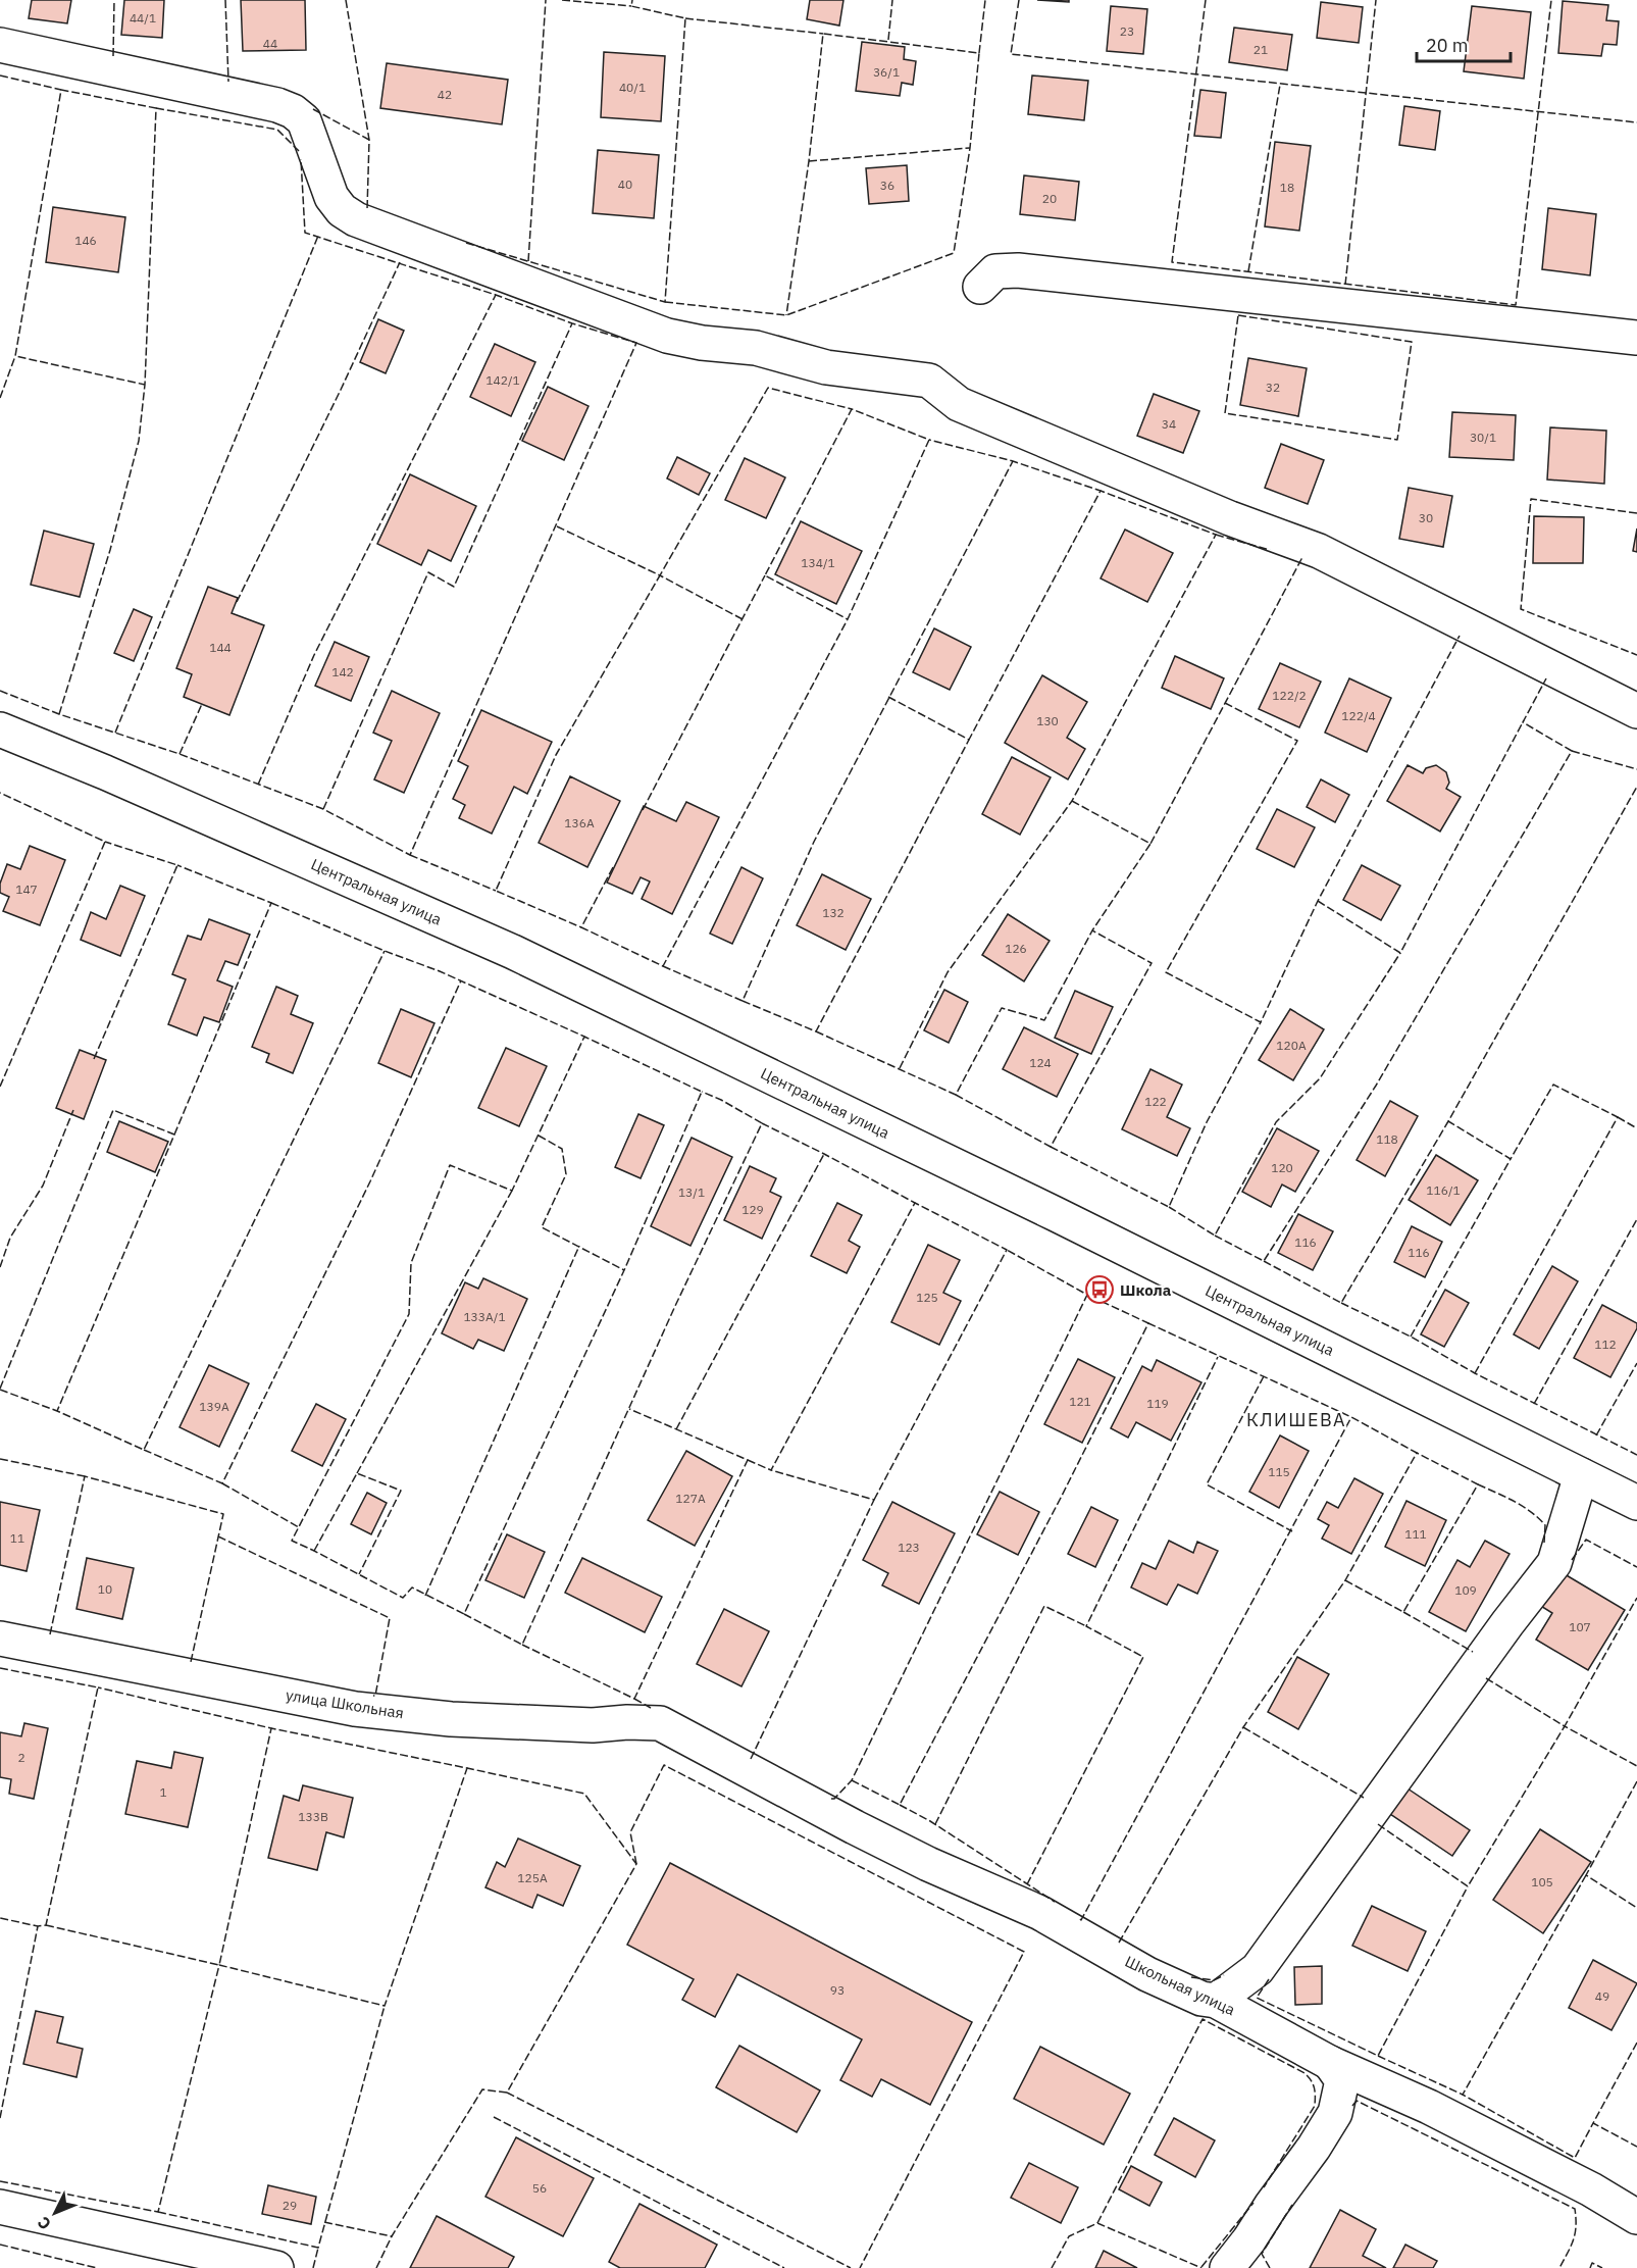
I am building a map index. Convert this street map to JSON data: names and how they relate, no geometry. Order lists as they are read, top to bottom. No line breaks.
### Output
{"streets":{"street":["Центральная улица","улица Школьная","Школьная улица"]},"crossings":[["улица Школьная","Школьная улица"]],"districts":["КЛИШЕВА"],"places":{"bus stop":["Школа"]},"house_numbers":["44/1","23","44","21","36/1","40/1","42","40","36","18","20","146","142/1","32","34","30/1","30","134/1","144","142","122/2","122/4","130","136А","147","132","126","120А","124","122","118","120","116/1","13/1","129","116","116","125","133А/1","112","121","119","139А","115","127А","111","11","123","10","109","107","2","1","133В","125А","105","93","49","56","29"],"scale_bar":"20 m","north":"bottom left"}
